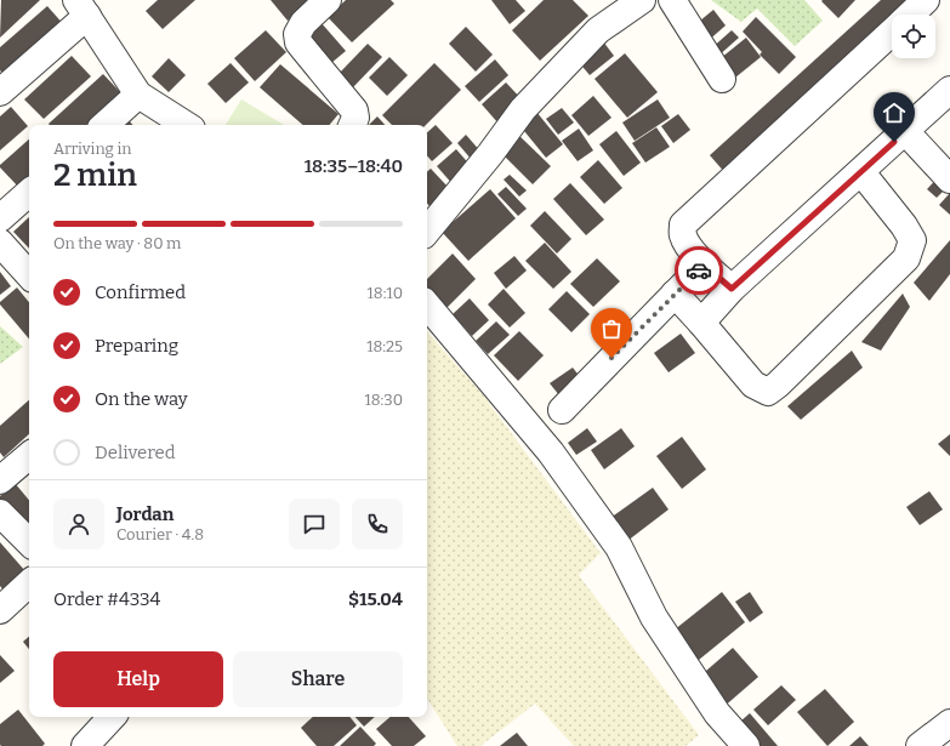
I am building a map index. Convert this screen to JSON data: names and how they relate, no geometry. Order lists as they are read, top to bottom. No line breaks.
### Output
{"page":{"heading":["2 min","Arriving in","18:35–18:40"],"panel":["Jordan","Courier · 4.8","Order #4334","$15.04"],"bar":"On the way · 80 m","list":[["Confirmed","18:10"],["Preparing","18:25"],["On the way","18:30"],"Delivered"],"buttons":["Help","Share"]}}
